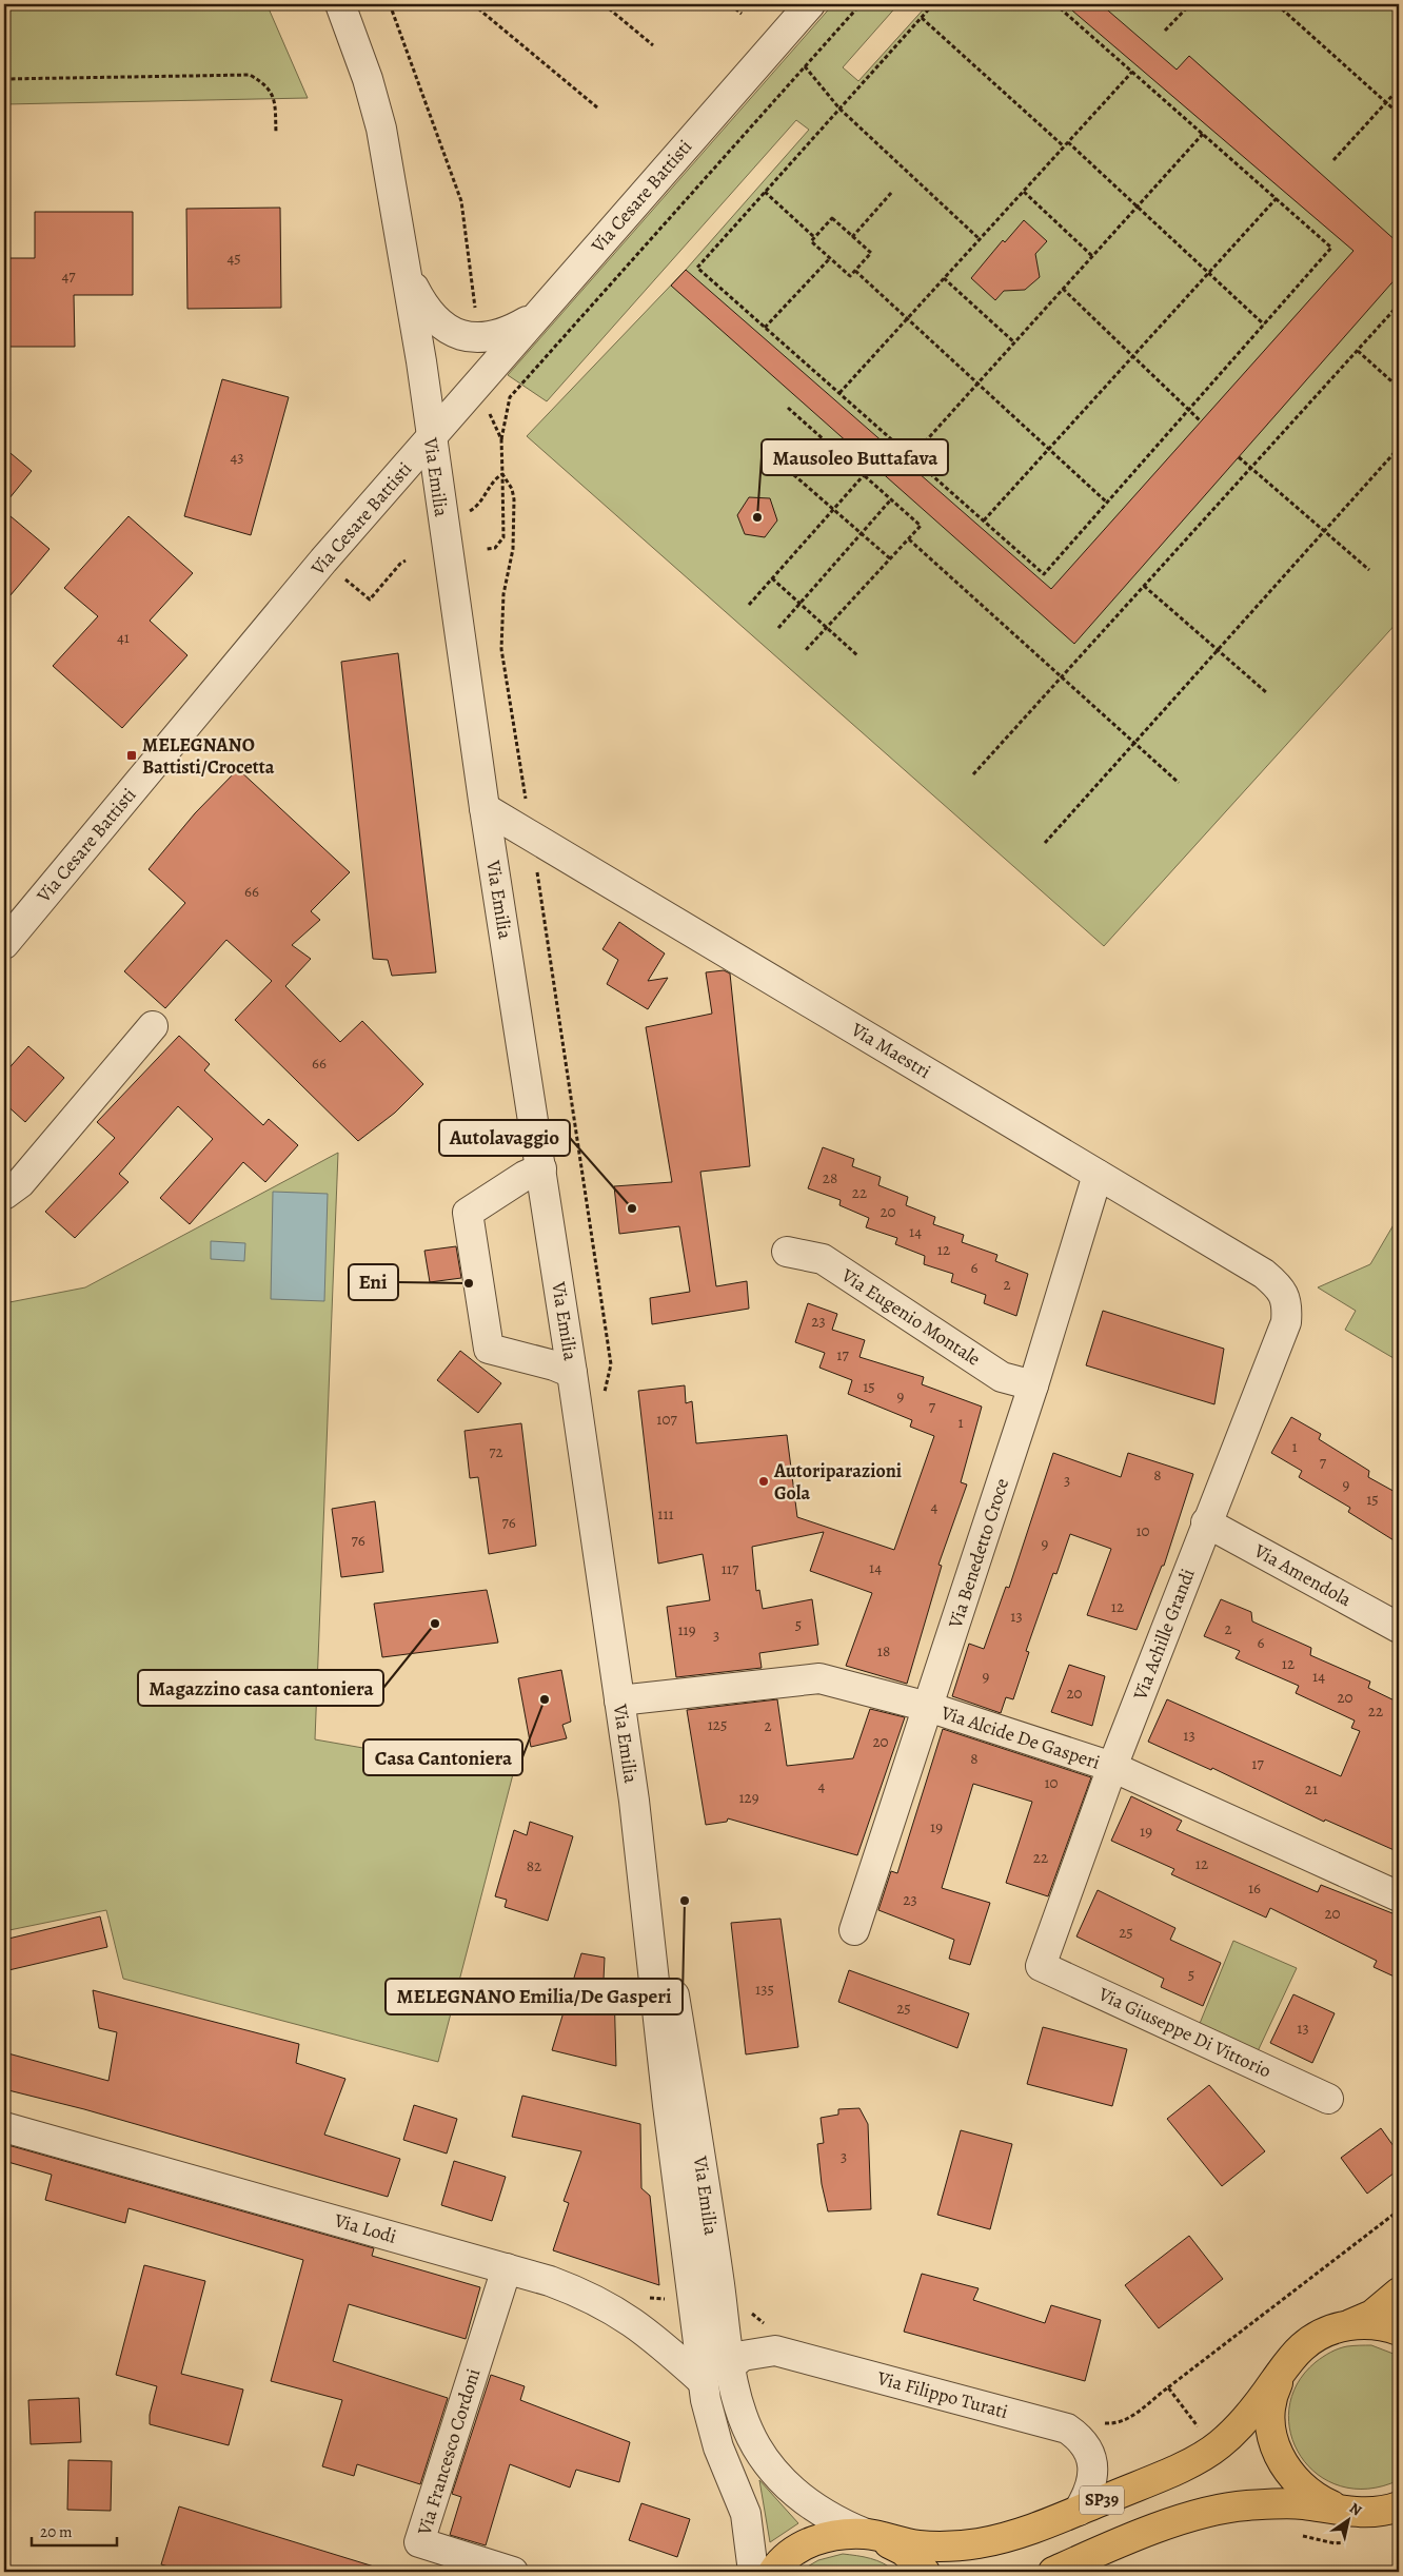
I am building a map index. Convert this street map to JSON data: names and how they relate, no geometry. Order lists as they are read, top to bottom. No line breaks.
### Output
{"streets":{"main road":["SP39"],"street":["Via Cesare Battisti","Via Emilia","Via Maestri","Via Eugenio Montale","Via Benedetto Croce","Via Amendola","Via Achille Grandi","Via Alcide De Gasperi","Via Giuseppe Di Vittorio","Via Lodi","Via Filippo Turati","Via Francesco Cordoni"]},"crossings":[["Via Cesare Battisti","Via Emilia"],["Via Emilia","Via Maestri"],["Via Emilia","Via Alcide De Gasperi"],["Via Emilia","Via Lodi"],["Via Emilia","Via Filippo Turati"],["Via Emilia","SP39"],["Via Maestri","Via Benedetto Croce"],["Via Maestri","Via Achille Grandi"],["Via Eugenio Montale","Via Benedetto Croce"],["Via Benedetto Croce","Via Alcide De Gasperi"],["Via Amendola","Via Achille Grandi"],["Via Achille Grandi","Via Alcide De Gasperi"],["Via Achille Grandi","Via Giuseppe Di Vittorio"],["Via Lodi","Via Francesco Cordoni"],["Via Filippo Turati","SP39"]],"places":{"other":["Mausoleo Buttafava","Autolavaggio","Eni","Autoriparazioni Gola","Magazzino casa cantoniera","Casa Cantoniera","MELEGNANO Emilia/De Gasperi"],"transit":["MELEGNANO Battisti/Crocetta"]},"house_numbers":["45","47","43","41","66","66","28","22","20","14","12","6","2","23","17","15","9","7","107","1","1","72","7","8","3","9","15","4","111","76","10","76","9","14","117","12","13","5","2","119","3","6","18","12","9","14","20","20","22","125","2","13","20","8","17","10","4","21","129","19","19","22","12","82","16","23","20","25","5","135","25","13","3"],"scale_bar":"20 m","north":"top right"}
